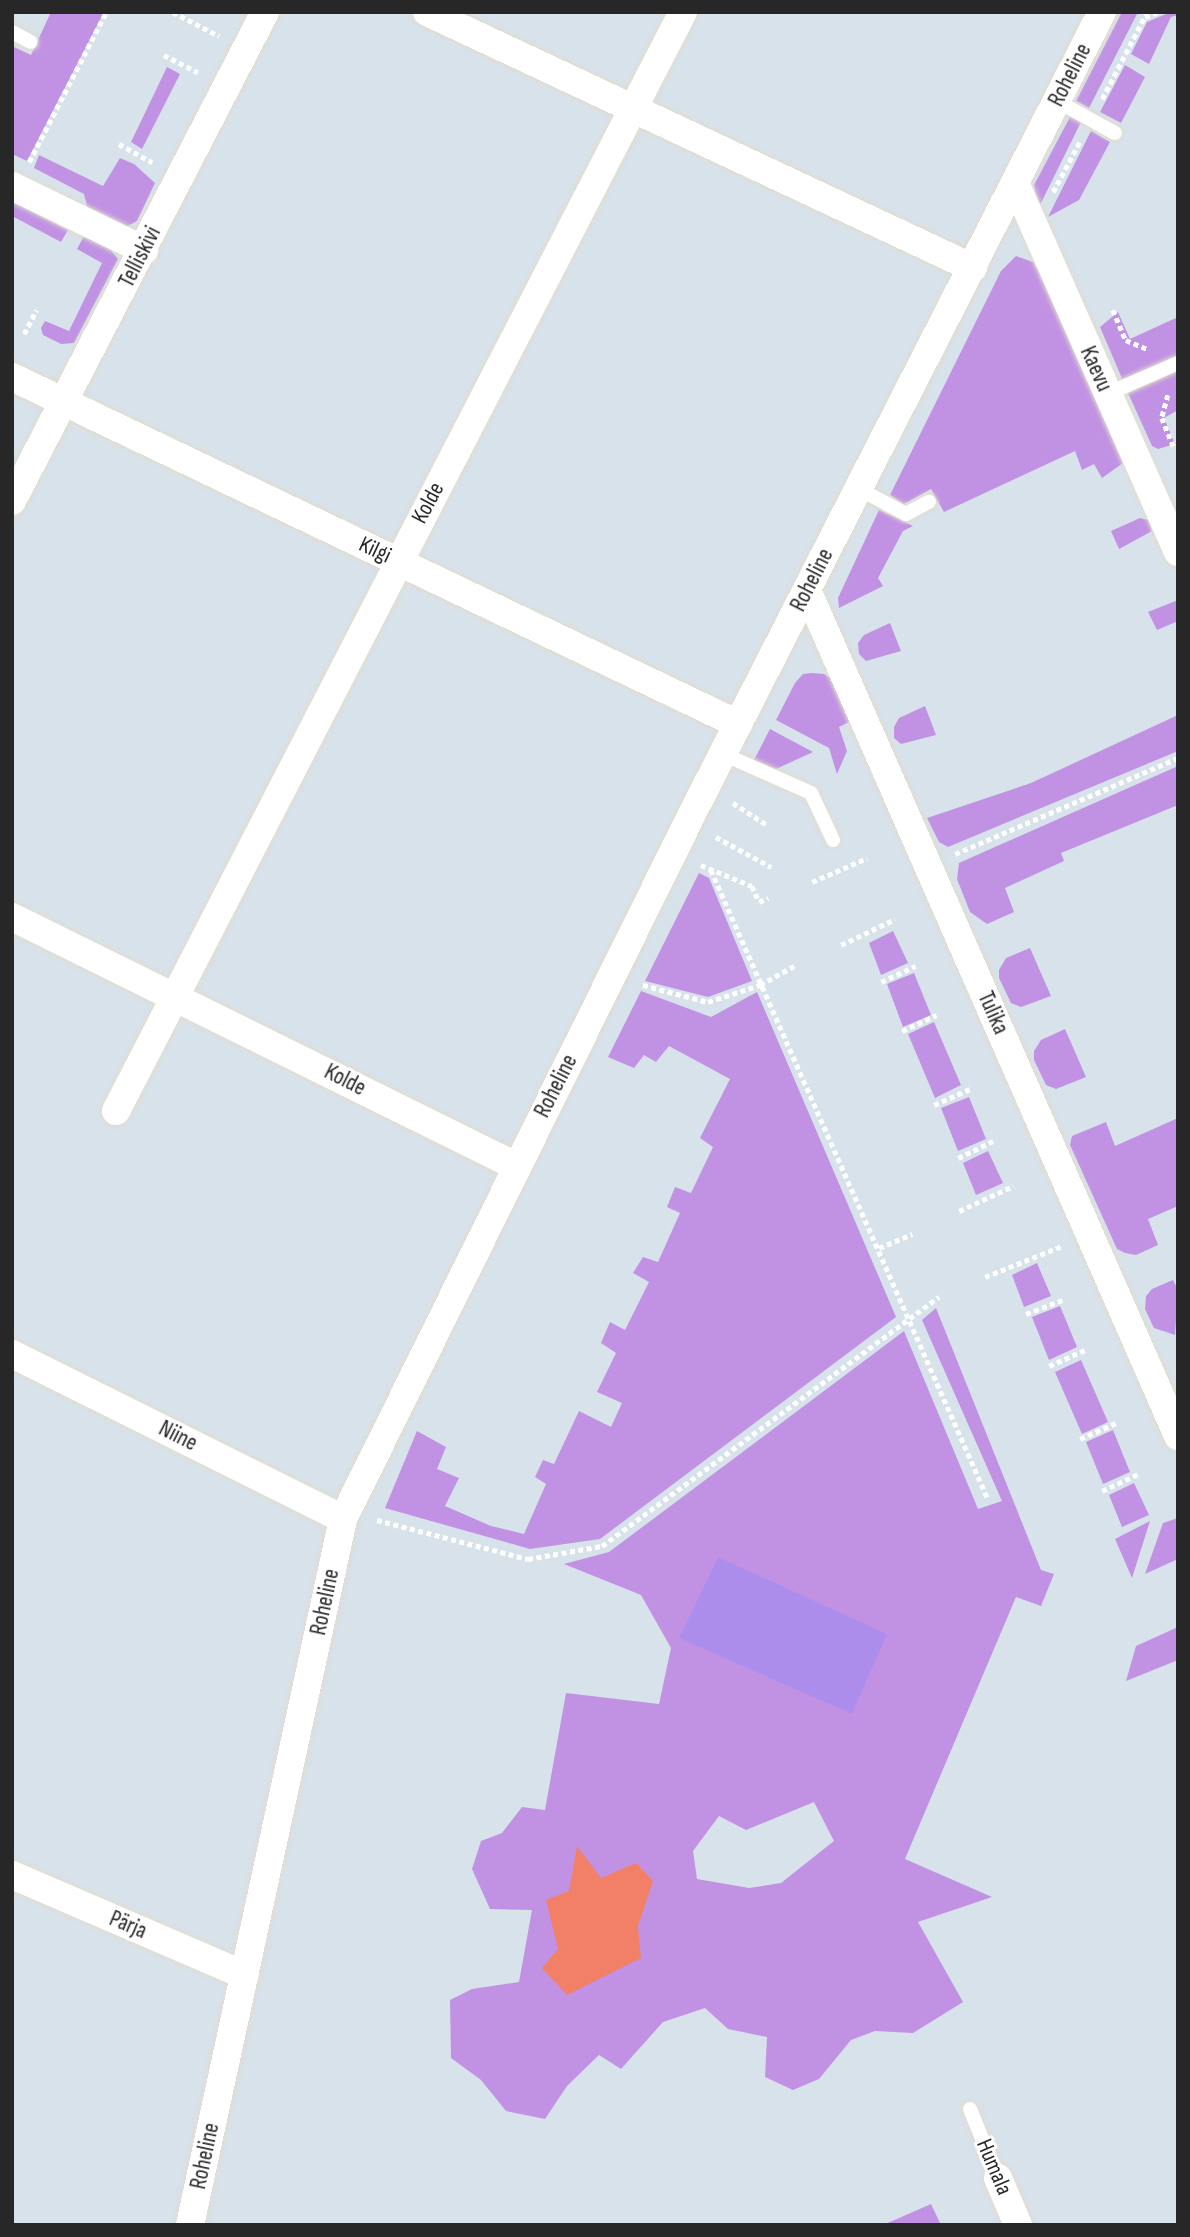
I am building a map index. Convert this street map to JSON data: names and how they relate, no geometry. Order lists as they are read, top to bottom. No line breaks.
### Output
{"streets":{"street":["Roheline","Telliskivi","Kaevu","Kolde","Kilgi","Tulika","Niine","Pärja","Humala"]},"crossings":[["Roheline","Kaevu"],["Roheline","Kolde"],["Roheline","Kilgi"],["Roheline","Tulika"],["Roheline","Niine"],["Roheline","Pärja"],["Telliskivi","Kilgi"],["Kolde","Kilgi"]]}
